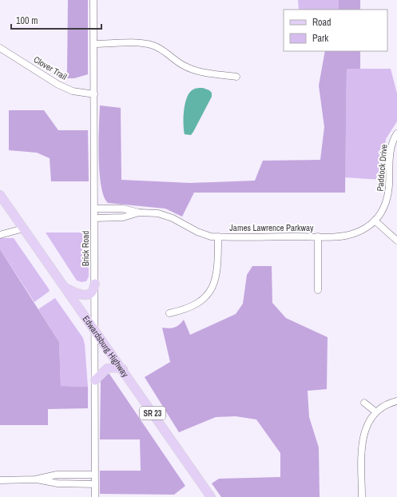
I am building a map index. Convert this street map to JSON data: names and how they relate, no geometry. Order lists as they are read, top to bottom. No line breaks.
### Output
{"streets":{"main road":["Edwardsburg Highway","SR 23"],"street":["Clover Trail","Paddock Drive","James Lawrence Parkway","Brick Road"]},"crossings":[["Clover Trail","Brick Road"],["Paddock Drive","James Lawrence Parkway"],["James Lawrence Parkway","Brick Road"],["Brick Road","Edwardsburg Highway"]],"legend":["Road","Park"],"scale_bar":"100 m"}
